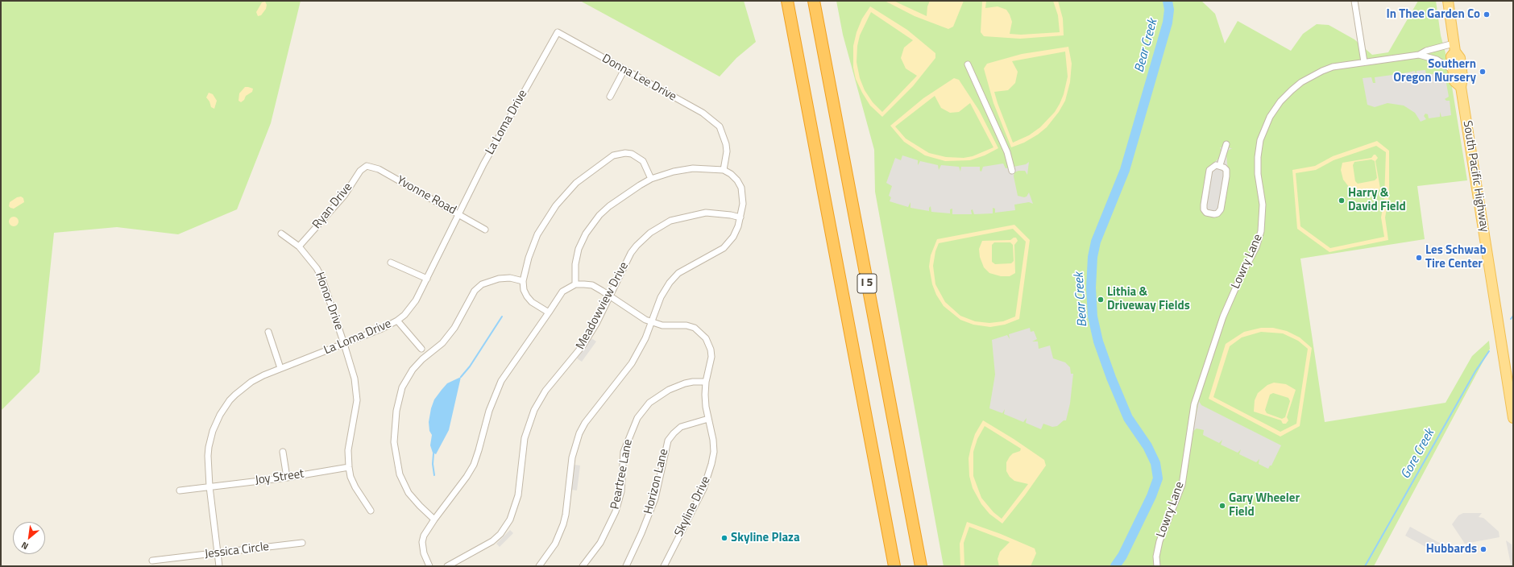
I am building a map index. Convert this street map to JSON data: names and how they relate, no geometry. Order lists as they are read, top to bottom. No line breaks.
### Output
{"streets":{"highway":["I 5"],"main road":["South Pacific Highway"],"street":["Donna Lee Drive","La Loma Drive","Yvonne Road","Ryan Drive","Lowry Lane","Honor Drive","Meadowview Drive","Peartree Lane","Joy Street","Horizon Lane","Skyline Drive","Jessica Circle"]},"crossings":[["Donna Lee Drive","La Loma Drive"],["La Loma Drive","Yvonne Road"],["La Loma Drive","Honor Drive"],["La Loma Drive","Joy Street"],["La Loma Drive","Jessica Circle"],["South Pacific Highway","Lowry Lane"],["Yvonne Road","Ryan Drive"],["Ryan Drive","Honor Drive"],["Honor Drive","Joy Street"],["Meadowview Drive","Skyline Drive"],["Peartree Lane","Skyline Drive"],["Horizon Lane","Skyline Drive"]],"water":["Bear Creek","Gore Creek"],"places":["In Thee Garden Co","Southern Oregon Nursery","Harry & David Field","Les Schwab Tire Center","Lithia & Driveway Fields","Gary Wheeler Field","Skyline Plaza","Hubbards"],"north":"bottom left"}
